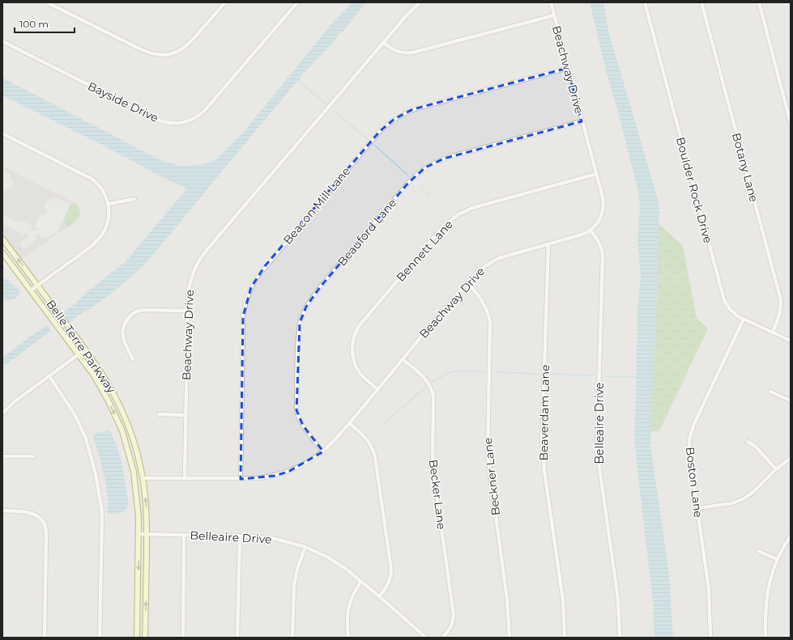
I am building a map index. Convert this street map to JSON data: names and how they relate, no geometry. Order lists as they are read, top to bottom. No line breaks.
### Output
{"streets":{"main road":["Belle Terre Parkway"],"street":["Beachway Drive","Bayside Drive","Botany Lane","Boulder Rock Drive","Beacon Mill Lane","Beauford Lane","Bennett Lane","Beaverdam Lane","Belleaire Drive","Beckner Lane","Boston Lane","Becker Lane"]},"crossings":[["Beachway Drive","Beacon Mill Lane"],["Beachway Drive","Beauford Lane"],["Beachway Drive","Bennett Lane"],["Beachway Drive","Belle Terre Parkway"],["Beachway Drive","Beaverdam Lane"],["Beachway Drive","Belleaire Drive"],["Beachway Drive","Beckner Lane"],["Beachway Drive","Becker Lane"],["Botany Lane","Boulder Rock Drive"],["Boulder Rock Drive","Boston Lane"],["Belle Terre Parkway","Belleaire Drive"]],"scale_bar":"100 m"}
